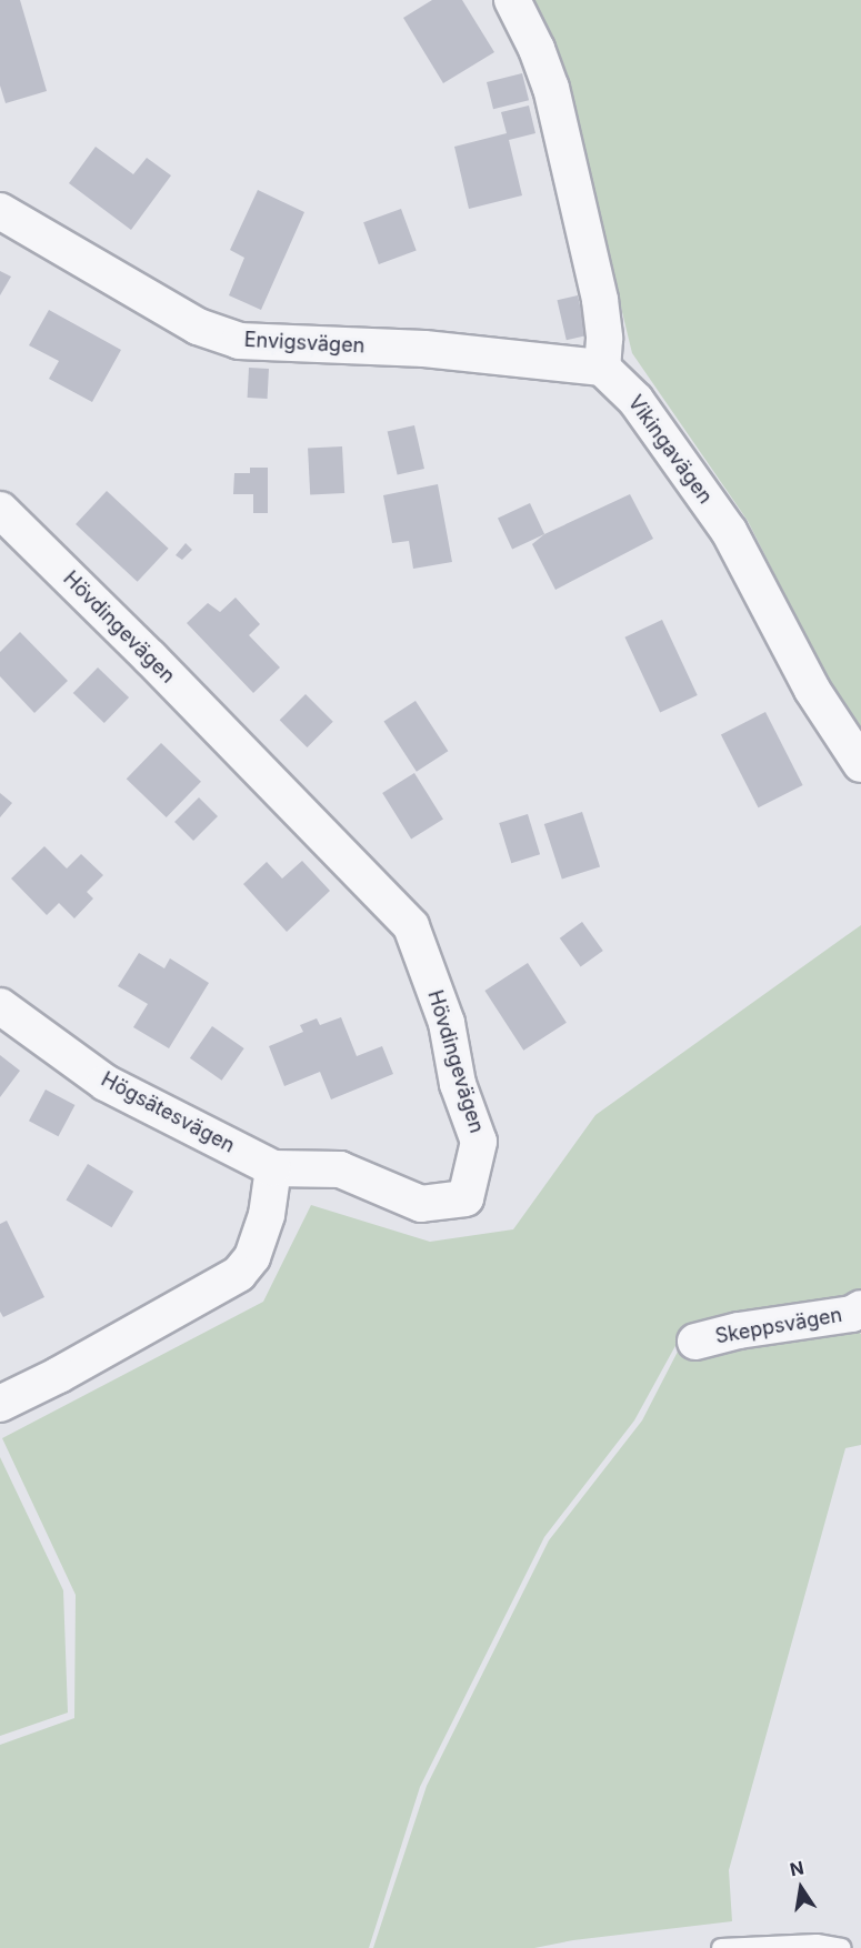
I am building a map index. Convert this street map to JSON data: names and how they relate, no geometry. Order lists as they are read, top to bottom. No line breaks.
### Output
{"streets":{"street":["Envigsvägen","Vikingavägen","Hövdingevägen","Högsätesvägen","Skeppsvägen"]},"crossings":[["Envigsvägen","Vikingavägen"],["Hövdingevägen","Högsätesvägen"]],"north":"top"}
